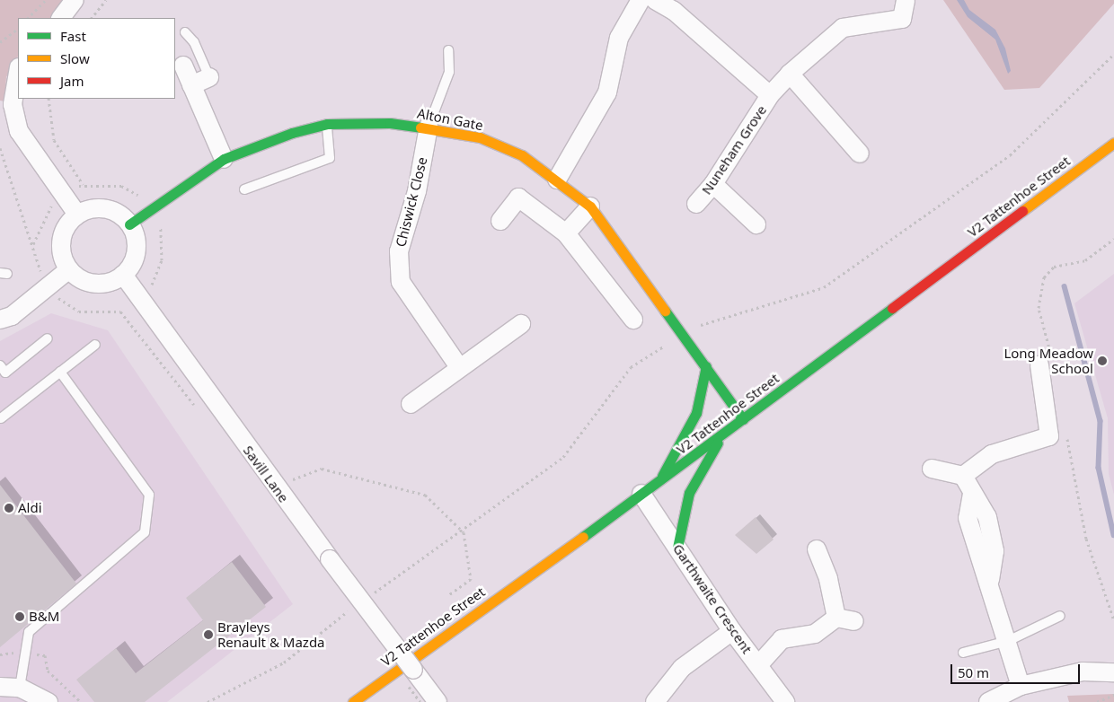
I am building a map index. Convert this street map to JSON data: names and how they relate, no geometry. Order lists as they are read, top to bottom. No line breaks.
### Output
{"streets":{"street":["Alton Gate","Nuneham Grove","V2 Tattenhoe Street","Chiswick Close","Savill Lane","Garthwaite Crescent"]},"crossings":[["Alton Gate","V2 Tattenhoe Street"],["Alton Gate","Chiswick Close"],["Alton Gate","Savill Lane"],["V2 Tattenhoe Street","Garthwaite Crescent"]],"places":["Long Meadow School","Aldi","B&M","Brayleys Renault & Mazda"],"legend":["Fast","Slow","Jam"],"scale_bar":"50 m"}
